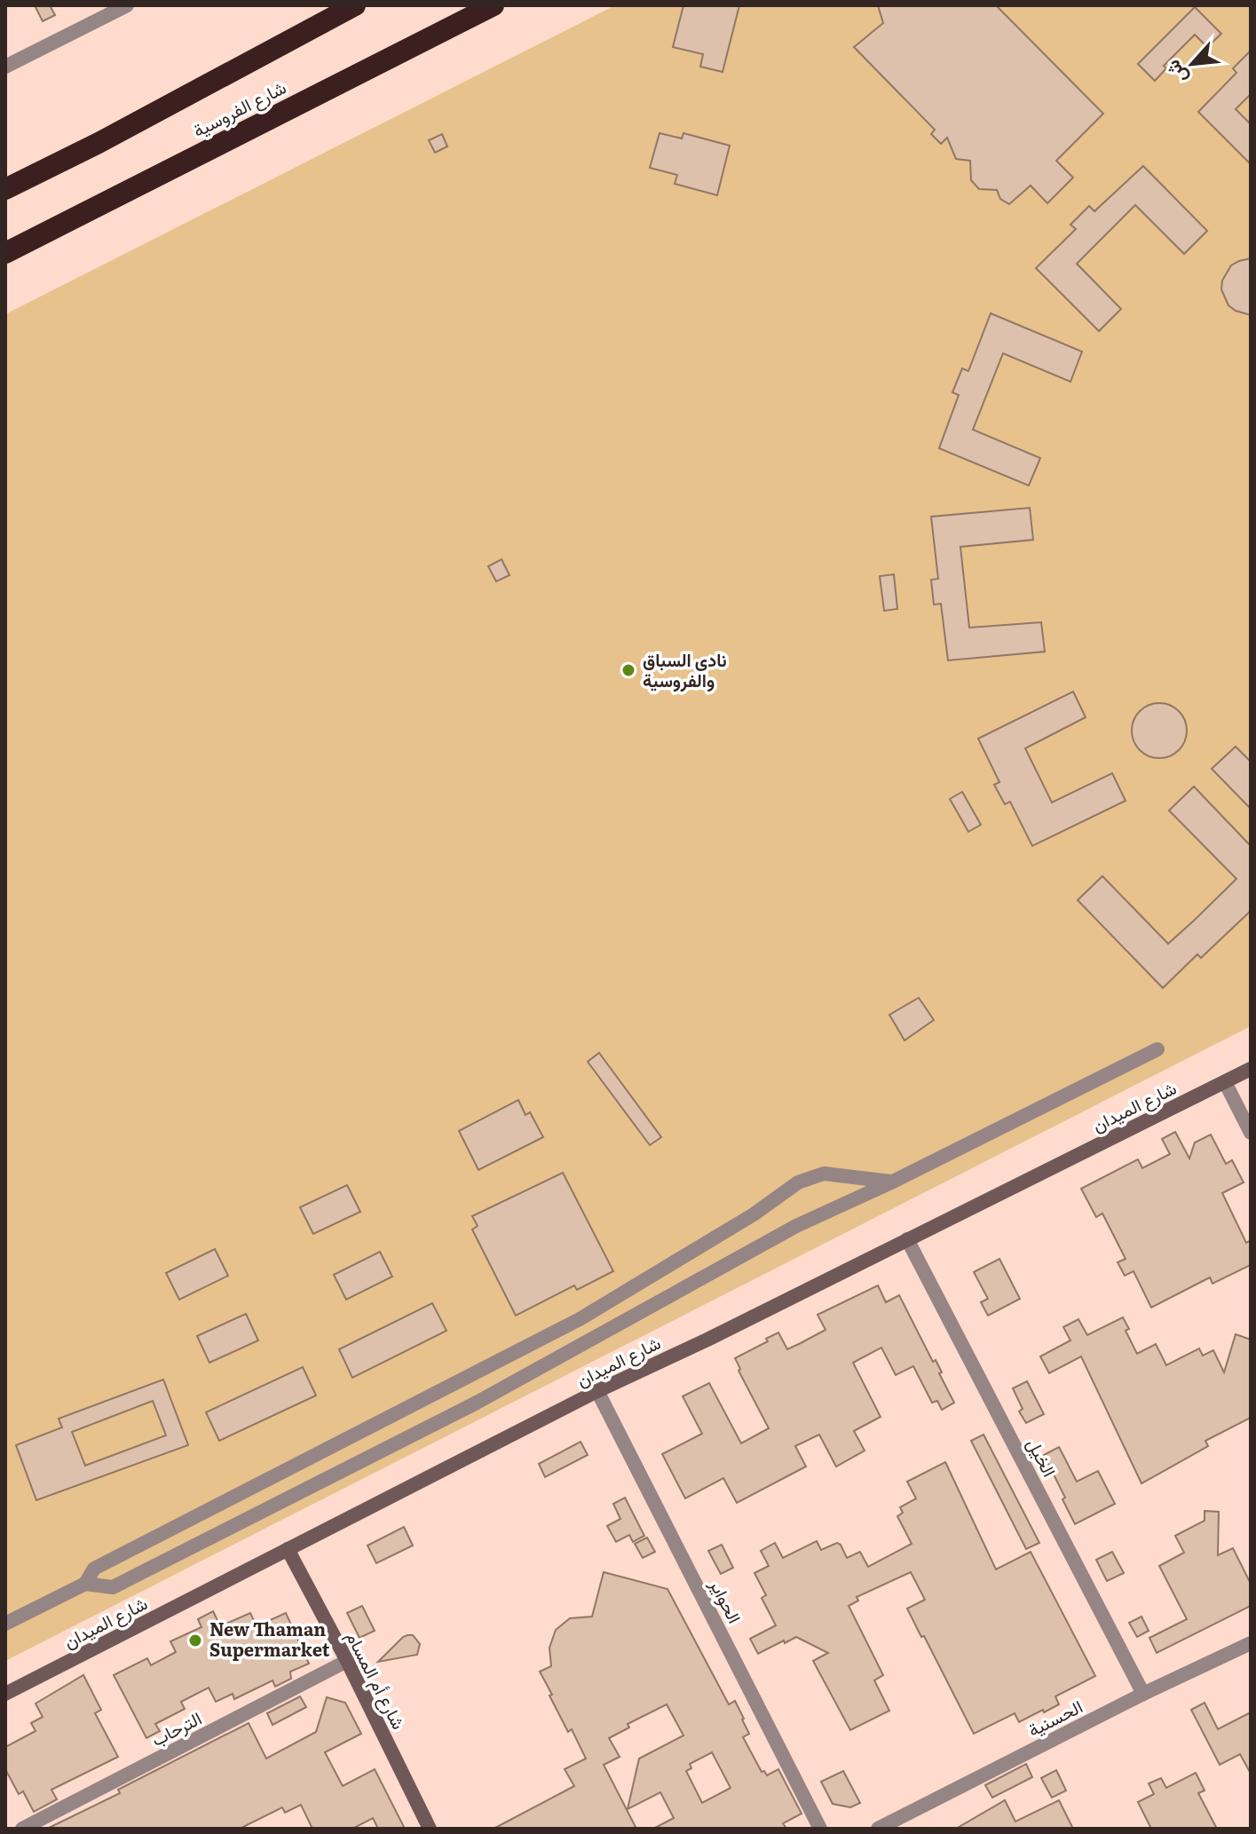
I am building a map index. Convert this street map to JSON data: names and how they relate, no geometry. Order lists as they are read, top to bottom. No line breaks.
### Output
{"streets":{"highway":["شارع الفروسية"],"street":["شارع الميدان","الخيل","الحواير","شارع أم المسام","الحسنية","الترحاب"]},"crossings":[["شارع الميدان","الخيل"],["شارع الميدان","الحواير"],["شارع الميدان","شارع أم المسام"],["الخيل","الحسنية"],["شارع أم المسام","الترحاب"]],"places":["نادي السباق والفروسية","New Thaman Supermarket"],"north":"bottom left"}
